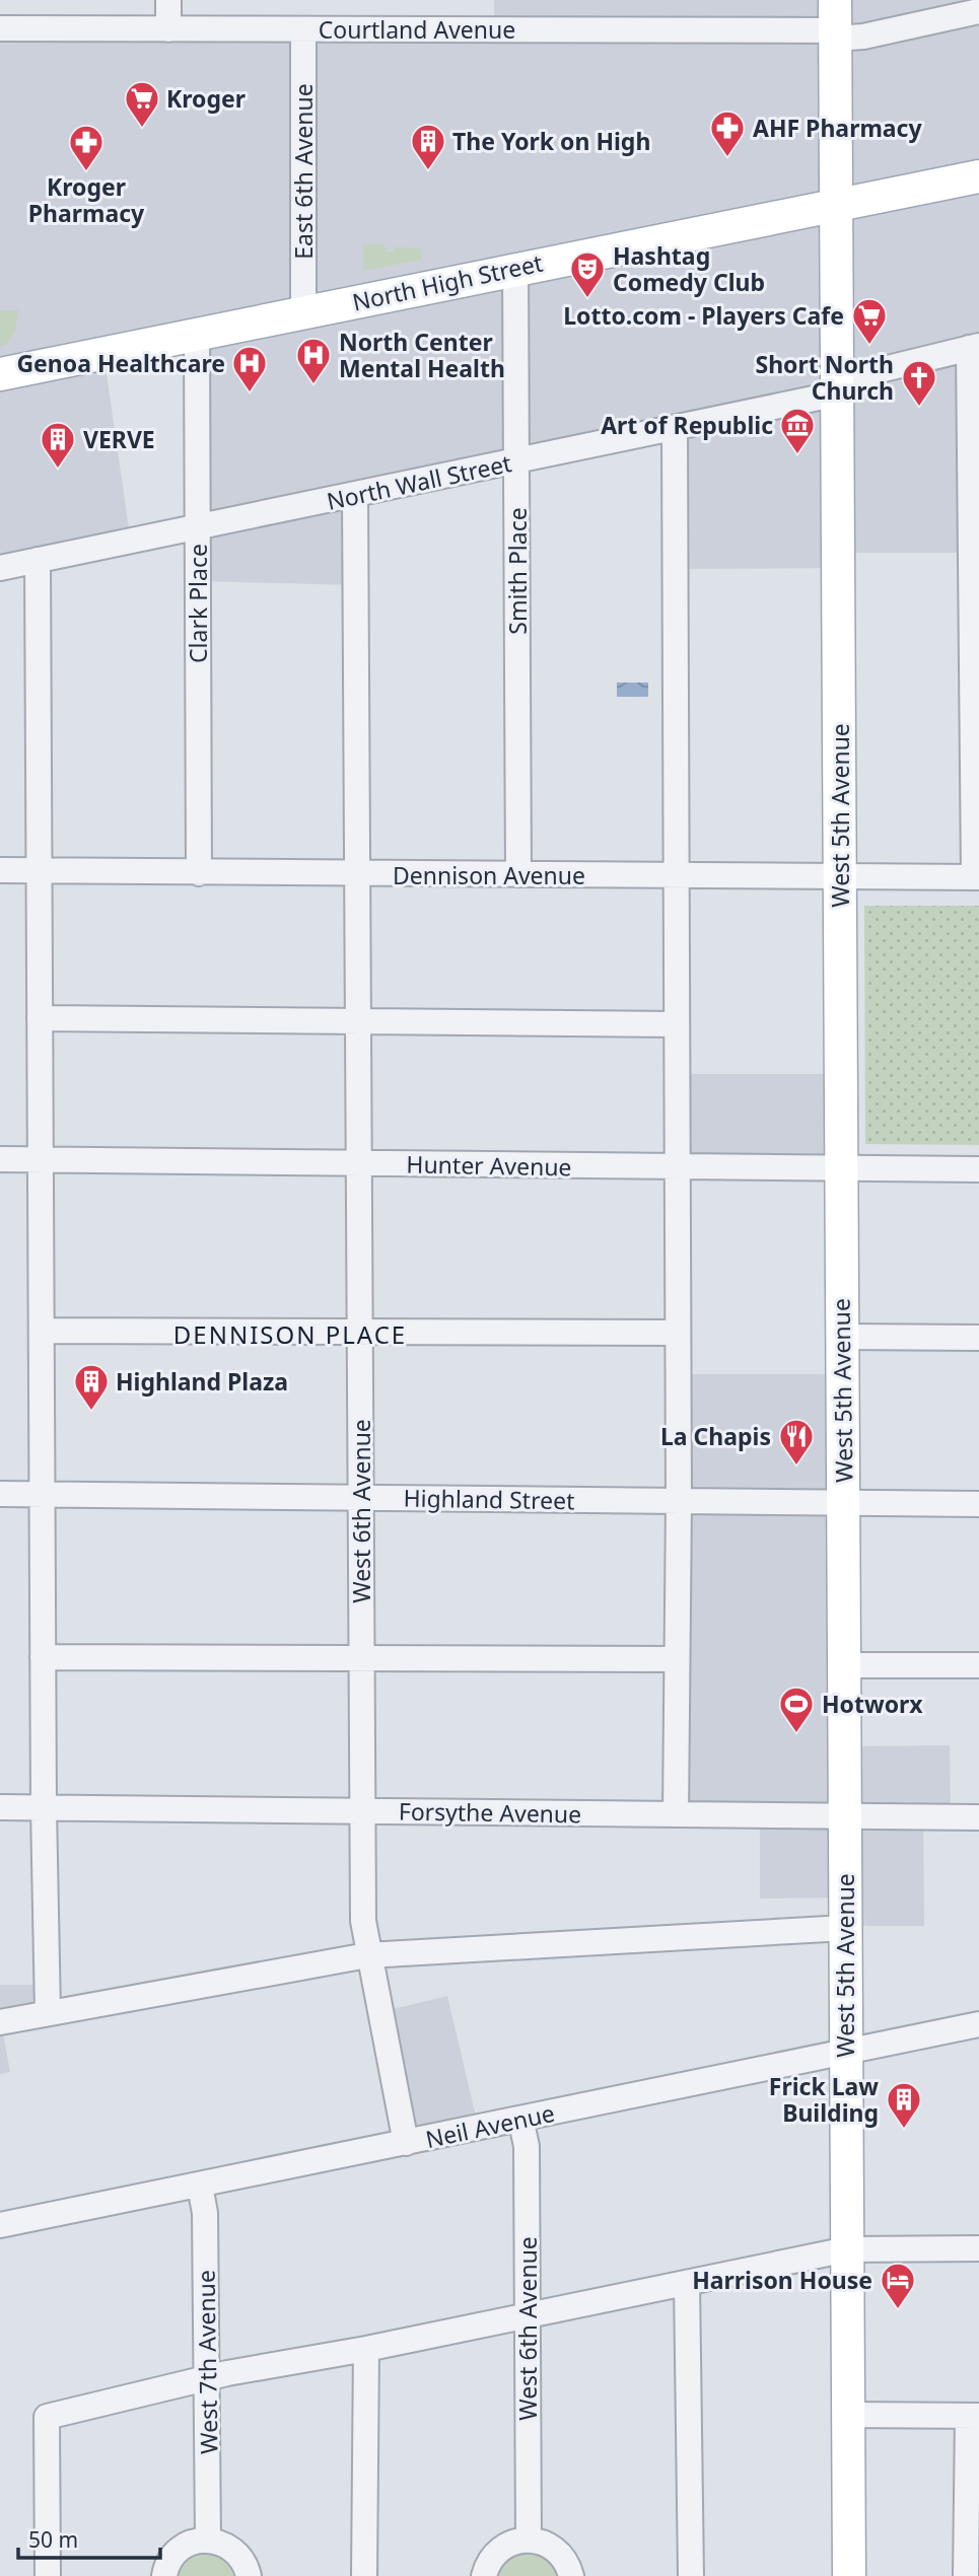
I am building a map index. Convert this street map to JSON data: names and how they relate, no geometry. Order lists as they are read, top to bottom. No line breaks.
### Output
{"streets":{"main road":["North High Street","West 5th Avenue"],"street":["Courtland Avenue","East 6th Avenue","North Wall Street","Smith Place","Clark Place","Dennison Avenue","Hunter Avenue","Highland Street","West 6th Avenue","Forsythe Avenue","Neil Avenue","West 7th Avenue"]},"crossings":[["Courtland Avenue","East 6th Avenue"],["Courtland Avenue","West 5th Avenue"],["East 6th Avenue","North High Street"],["North High Street","Smith Place"],["North High Street","Clark Place"],["North High Street","West 5th Avenue"],["North Wall Street","Smith Place"],["North Wall Street","Clark Place"],["North Wall Street","West 5th Avenue"],["North Wall Street","West 6th Avenue"],["Smith Place","Dennison Avenue"],["Clark Place","Dennison Avenue"],["West 5th Avenue","Dennison Avenue"],["West 5th Avenue","Hunter Avenue"],["West 5th Avenue","Highland Street"],["West 5th Avenue","Forsythe Avenue"],["West 5th Avenue","Neil Avenue"],["Dennison Avenue","West 6th Avenue"],["Hunter Avenue","West 6th Avenue"],["Highland Street","West 6th Avenue"],["West 6th Avenue","Forsythe Avenue"],["West 6th Avenue","Neil Avenue"],["Neil Avenue","West 7th Avenue"]],"districts":["DENNISON PLACE"],"places":{"supermarket":["Kroger","Lotto.com - Players Cafe"],"pharmacy":["AHF Pharmacy","Kroger Pharmacy"],"building":["The York on High","VERVE","Highland Plaza","Frick Law Building"],"theatre":["Hashtag Comedy Club"],"hospital":["North Center Mental Health","Genoa Healthcare"],"church":["Short North Church"],"museum":["Art of Republic"],"restaurant":["La Chapis"],"sports":["Hotworx"],"hotel":["Harrison House"]},"scale_bar":"50 m"}
